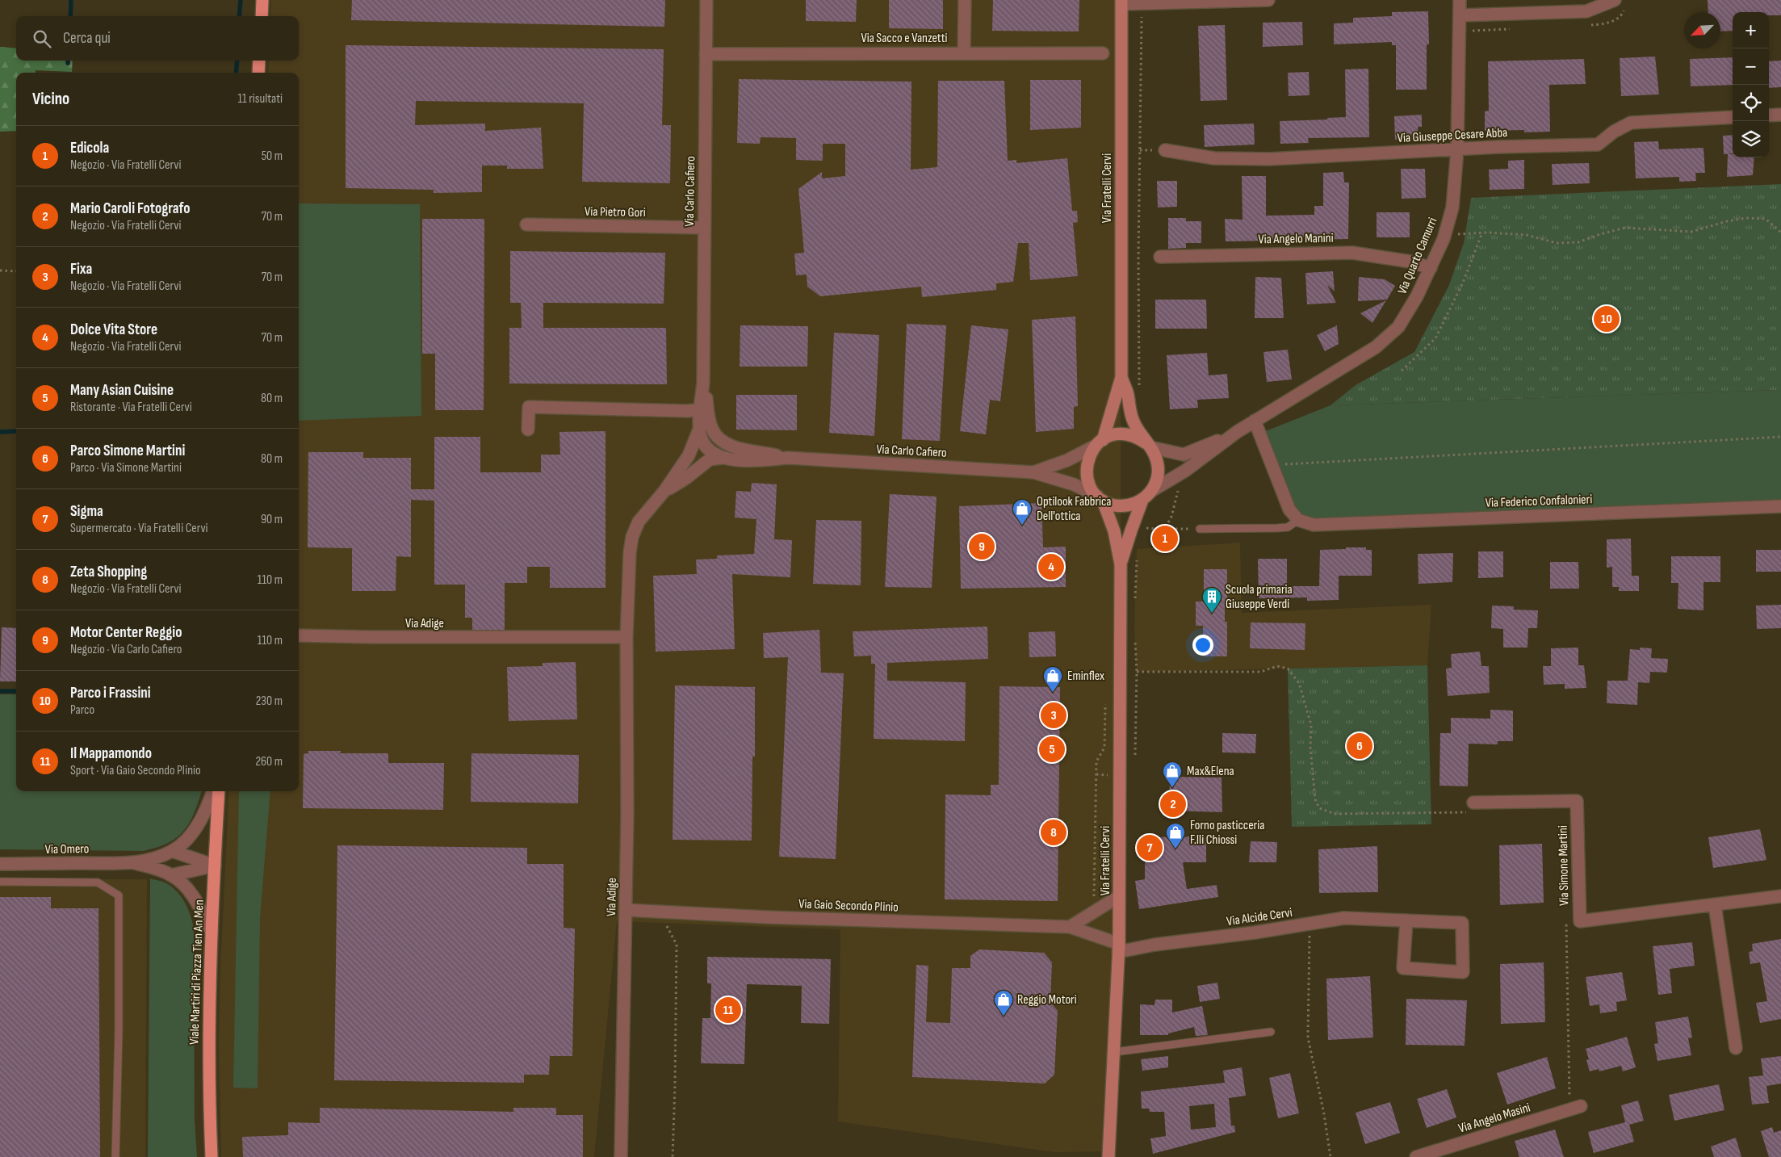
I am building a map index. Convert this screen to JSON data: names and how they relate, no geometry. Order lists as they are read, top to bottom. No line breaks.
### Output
{"streets":{"main road":["Via Fratelli Cervi","Viale Martiri di Piazza Tien An Men"],"street":["Via Sacco e Vanzetti","Via Giuseppe Cesare Abba","Via Carlo Cafiero","Via Pietro Gori","Via Angelo Manini","Via Quarto Camurri","Via Federico Confalonieri","Via Adige","Via Omero","Via Simone Martini","Via Gaio Secondo Plinio","Via Alcide Cervi","Via Angelo Masini"]},"crossings":[["Via Sacco e Vanzetti","Via Carlo Cafiero"],["Via Giuseppe Cesare Abba","Via Quarto Camurri"],["Via Fratelli Cervi","Via Carlo Cafiero"],["Via Fratelli Cervi","Via Quarto Camurri"],["Via Fratelli Cervi","Via Gaio Secondo Plinio"],["Via Fratelli Cervi","Via Alcide Cervi"],["Via Carlo Cafiero","Via Pietro Gori"],["Via Carlo Cafiero","Via Quarto Camurri"],["Via Carlo Cafiero","Via Adige"],["Via Angelo Manini","Via Quarto Camurri"],["Via Adige","Via Gaio Secondo Plinio"],["Via Omero","Viale Martiri di Piazza Tien An Men"],["Via Gaio Secondo Plinio","Via Alcide Cervi"]],"places":{"shop":["Optilook Fabbrica Dell'ottica","Eminflex","Max&Elena","Forno pasticceria F.lli Chiossi","Reggio Motori"],"building":["Scuola primaria Giuseppe Verdi"]},"north":"bottom left","page":{"map_buttons":["+","−"],"search":"Cerca qui","heading":["Vicino","11 risultati"],"list":[{"mark":"1","name":"Edicola","note":"Negozio · Via Fratelli Cervi","value":"50 m"},{"mark":"2","name":"Mario Caroli Fotografo","note":"Negozio · Via Fratelli Cervi","value":"70 m"},{"mark":"3","name":"Fixa","note":"Negozio · Via Fratelli Cervi","value":"70 m"},{"mark":"4","name":"Dolce Vita Store","note":"Negozio · Via Fratelli Cervi","value":"70 m"},{"mark":"5","name":"Many Asian Cuisine","note":"Ristorante · Via Fratelli Cervi","value":"80 m"},{"mark":"6","name":"Parco Simone Martini","note":"Parco · Via Simone Martini","value":"80 m"},{"mark":"7","name":"Sigma","note":"Supermercato · Via Fratelli Cervi","value":"90 m"},{"mark":"8","name":"Zeta Shopping","note":"Negozio · Via Fratelli Cervi","value":"110 m"},{"mark":"9","name":"Motor Center Reggio","note":"Negozio · Via Carlo Cafiero","value":"110 m"},{"mark":"10","name":"Parco i Frassini","note":"Parco","value":"230 m"},{"mark":"11","name":"Il Mappamondo","note":"Sport · Via Gaio Secondo Plinio","value":"260 m"}],"pins":["10","1","9","4","3","6","5","2","8","7","11"]}}
